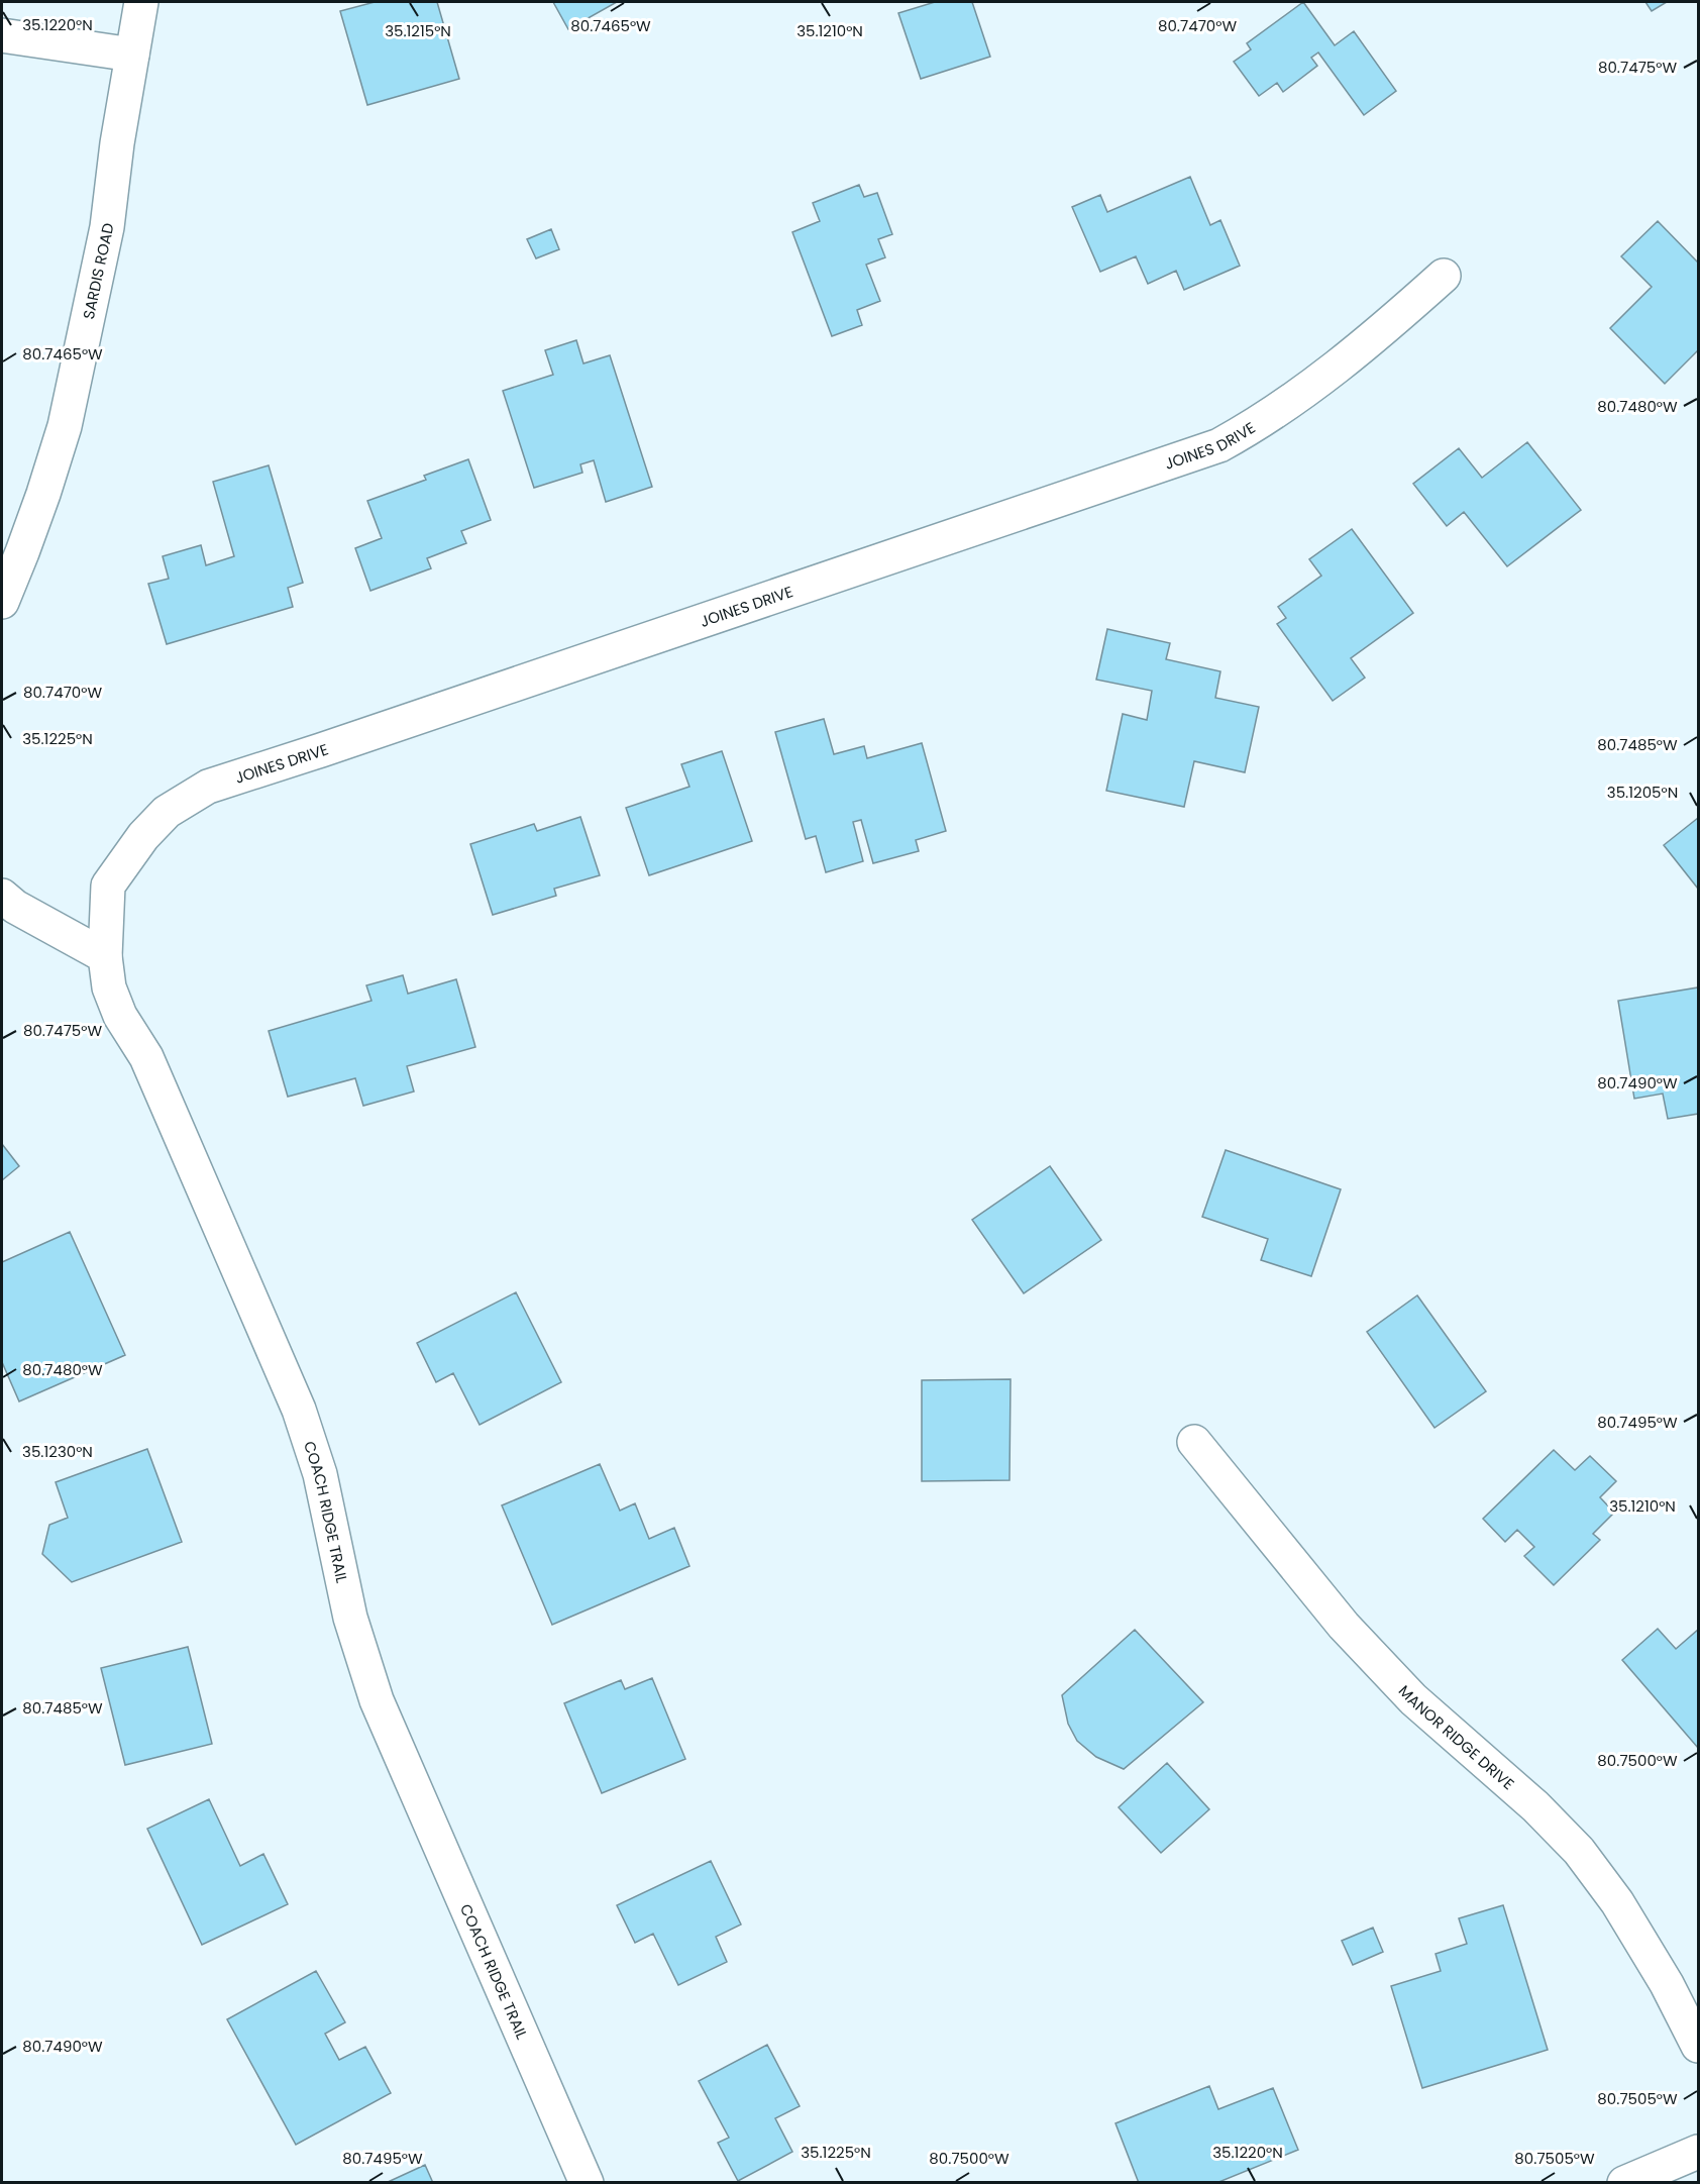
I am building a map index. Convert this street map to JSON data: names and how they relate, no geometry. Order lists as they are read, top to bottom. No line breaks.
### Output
{"streets":{"street":["SARDIS ROAD","JOINES DRIVE","COACH RIDGE TRAIL","MANOR RIDGE DRIVE"]},"crossings":[["JOINES DRIVE","COACH RIDGE TRAIL"]],"coordinates":["35.1220°N","80.7465°W","80.7470°W","35.1210°N","35.1215°N","80.7475°W","80.7480°W","35.1225°N","80.7485°W","35.1205°N","80.7490°W","80.7495°W","35.1230°N","80.7500°W","80.7505°W"]}
